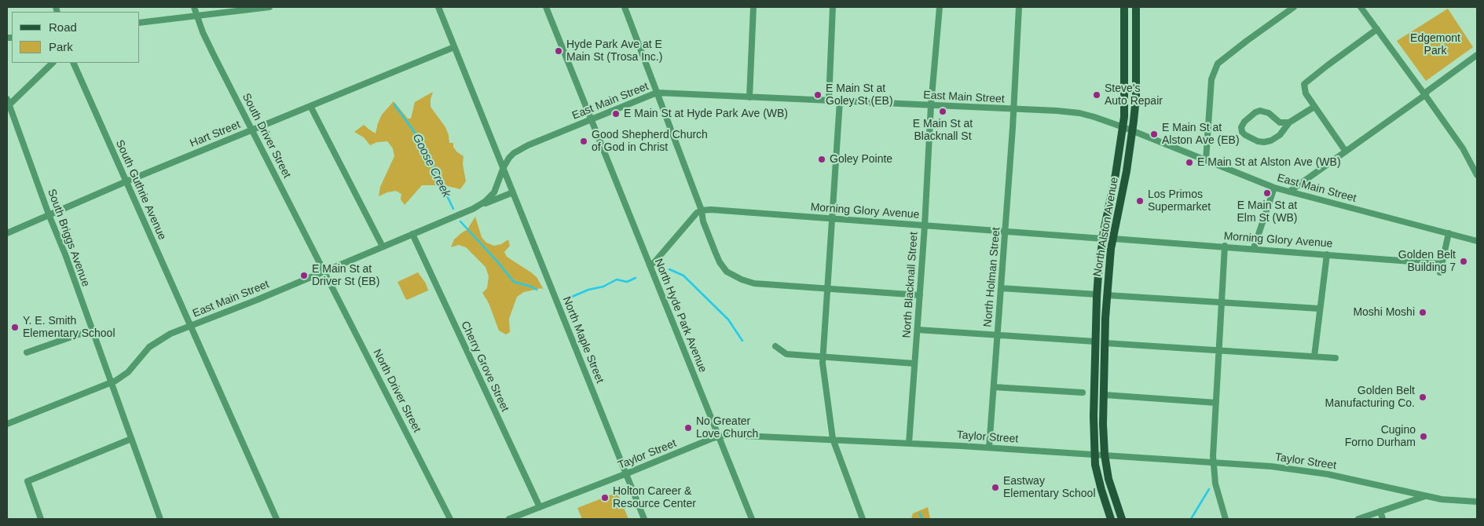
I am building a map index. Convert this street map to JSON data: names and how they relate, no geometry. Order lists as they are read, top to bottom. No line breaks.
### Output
{"streets":{"main road":["North Alston Avenue"],"street":["East Main Street","Hart Street","South Driver Street","South Guthrie Avenue","Morning Glory Avenue","South Briggs Avenue","North Holman Street","North Blacknall Street","North Hyde Park Avenue","North Maple Street","Cherry Grove Street","North Driver Street","Taylor Street"]},"crossings":[["East Main Street","South Driver Street"],["East Main Street","South Guthrie Avenue"],["East Main Street","North Alston Avenue"],["East Main Street","South Briggs Avenue"],["East Main Street","North Holman Street"],["East Main Street","North Blacknall Street"],["East Main Street","North Hyde Park Avenue"],["East Main Street","North Maple Street"],["East Main Street","Cherry Grove Street"],["East Main Street","North Driver Street"],["Hart Street","South Driver Street"],["Hart Street","South Guthrie Avenue"],["Hart Street","South Briggs Avenue"],["Hart Street","North Maple Street"],["South Driver Street","North Driver Street"],["Morning Glory Avenue","North Alston Avenue"],["Morning Glory Avenue","North Holman Street"],["Morning Glory Avenue","North Blacknall Street"],["North Alston Avenue","Taylor Street"],["North Holman Street","Taylor Street"],["North Blacknall Street","Taylor Street"],["North Hyde Park Avenue","Taylor Street"],["North Maple Street","Taylor Street"],["Cherry Grove Street","Taylor Street"]],"water":["Goose Creek"],"parks":["Edgemont Park"],"places":["Hyde Park Ave at E Main St (Trosa Inc.)","E Main St at Goley St (EB)","Steve's Auto Repair","E Main St at Blacknall St","E Main St at Hyde Park Ave (WB)","E Main St at Alston Ave (EB)","Good Shepherd Church of God in Christ","Goley Pointe","E Main St at Alston Ave (WB)","E Main St at Elm St (WB)","Los Primos Supermarket","Golden Belt Building 7","E Main St at Driver St (EB)","Moshi Moshi","Y. E. Smith Elementary School","Golden Belt Manufacturing Co.","No Greater Love Church","Cugino Forno Durham","Eastway Elementary School","Holton Career & Resource Center"],"legend":["Road","Park"]}
